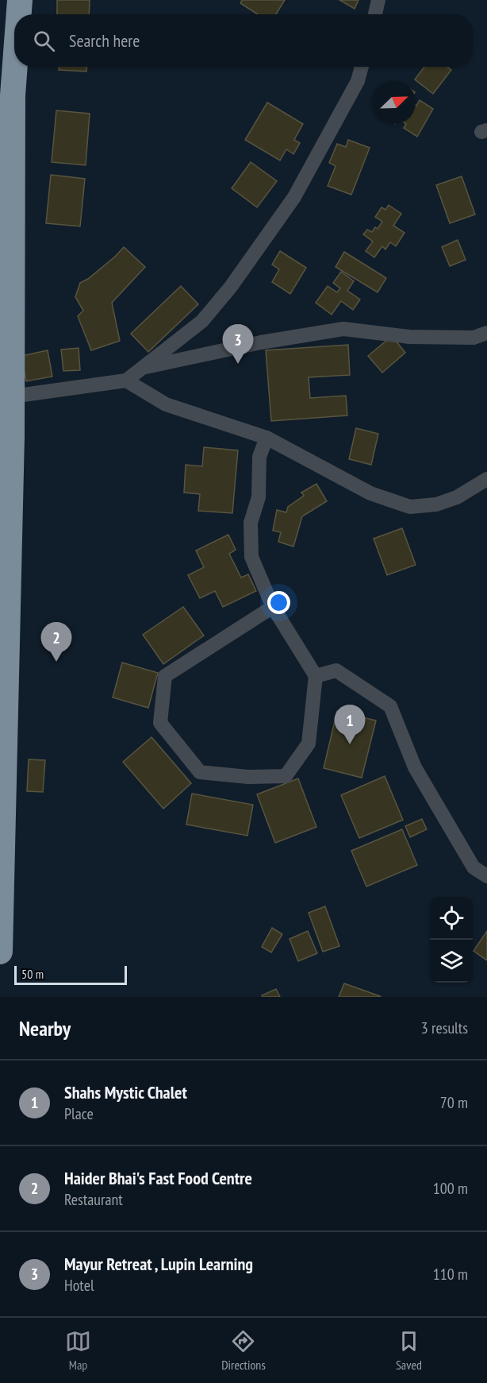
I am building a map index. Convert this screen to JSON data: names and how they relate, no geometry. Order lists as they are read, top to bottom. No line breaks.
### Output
{"scale_bar":"50 m","north":"top right","page":{"search":"Search here","pins":["3","2","1"],"scale":"50 m","heading":["Nearby","3 results"],"list":[{"mark":"1","name":"Shahs Mystic Chalet","note":"Place","value":"70 m"},{"mark":"2","name":"Haider Bhai's Fast Food Centre","note":"Restaurant","value":"100 m"},{"mark":"3","name":"Mayur Retreat , Lupin Learning","note":"Hotel","value":"110 m"}],"nav":["Map","Directions","Saved"]}}
